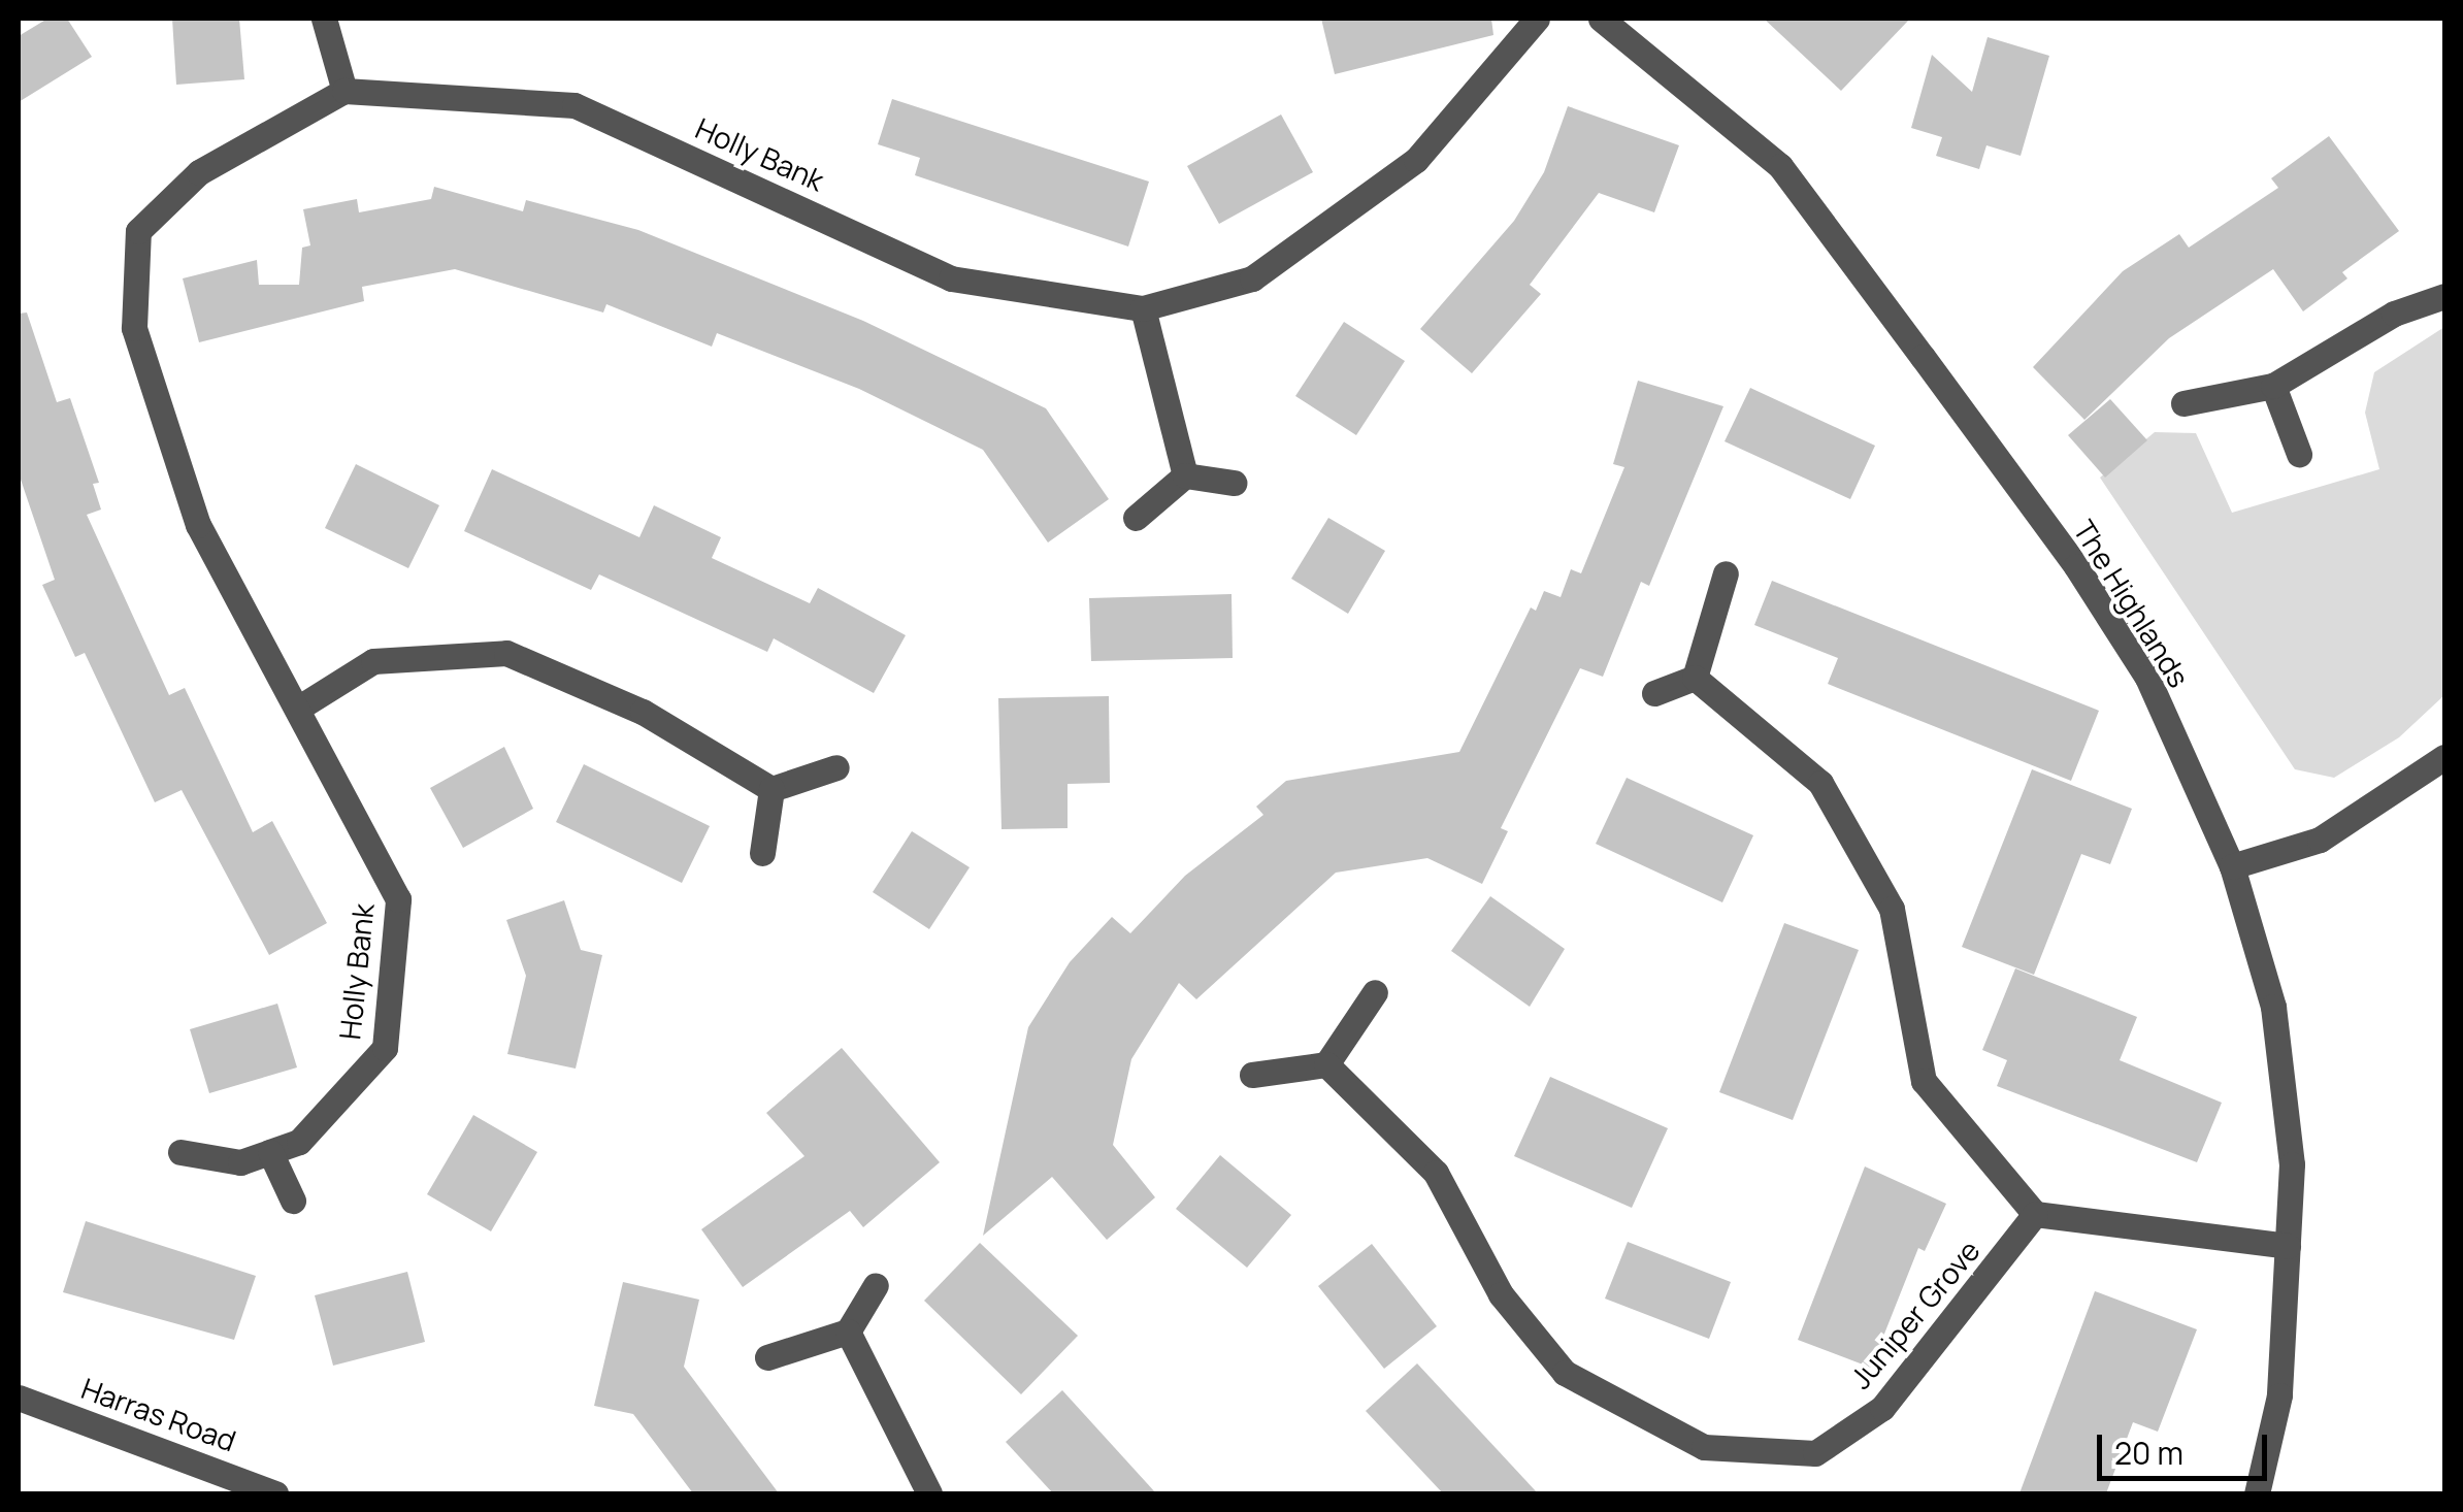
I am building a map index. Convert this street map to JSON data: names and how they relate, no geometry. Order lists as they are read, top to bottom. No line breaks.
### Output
{"streets":{"street":["Holly Bank","The Highlands","Juniper Grove","Harras Road"]},"scale_bar":"20 m"}
